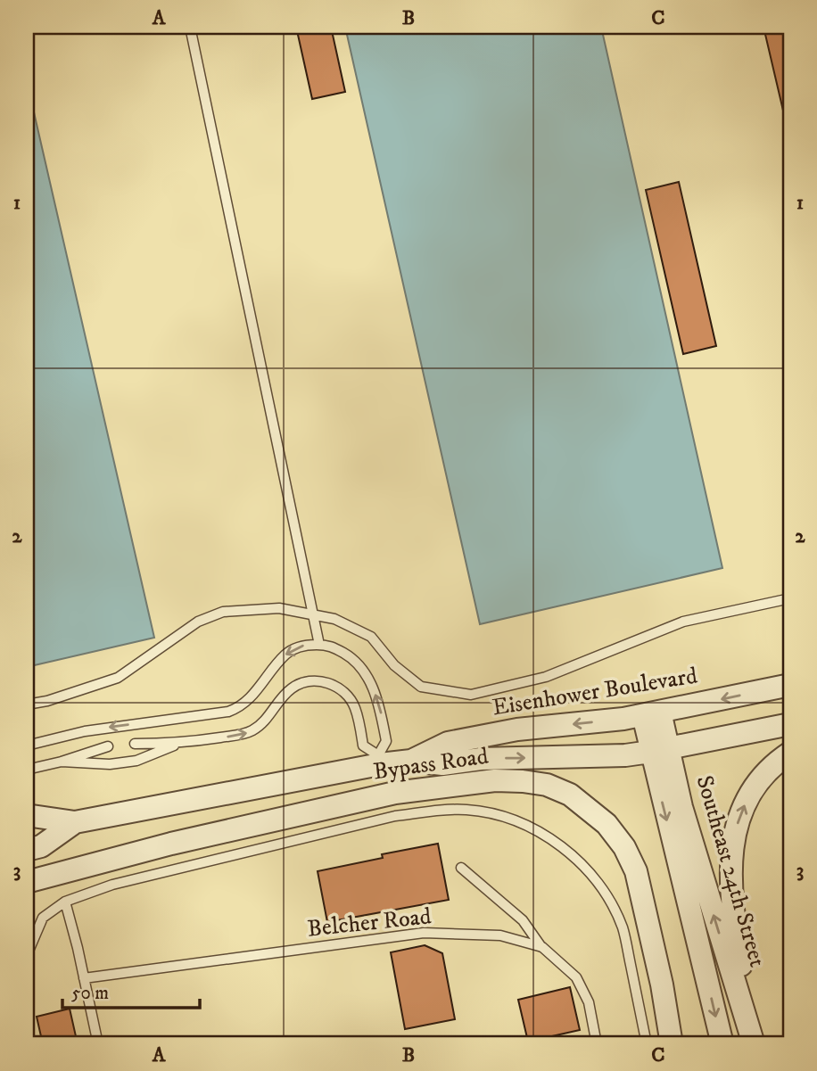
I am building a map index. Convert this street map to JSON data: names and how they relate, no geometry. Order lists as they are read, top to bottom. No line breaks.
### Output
{"streets":{"street":["Eisenhower Boulevard","Bypass Road","Southeast 24th Street"],"lane":["Belcher Road"]},"crossings":[["Eisenhower Boulevard","Southeast 24th Street"]],"scale_bar":"50 m","grid":{"columns":["A","B","C"],"rows":["1","2","3"]}}
